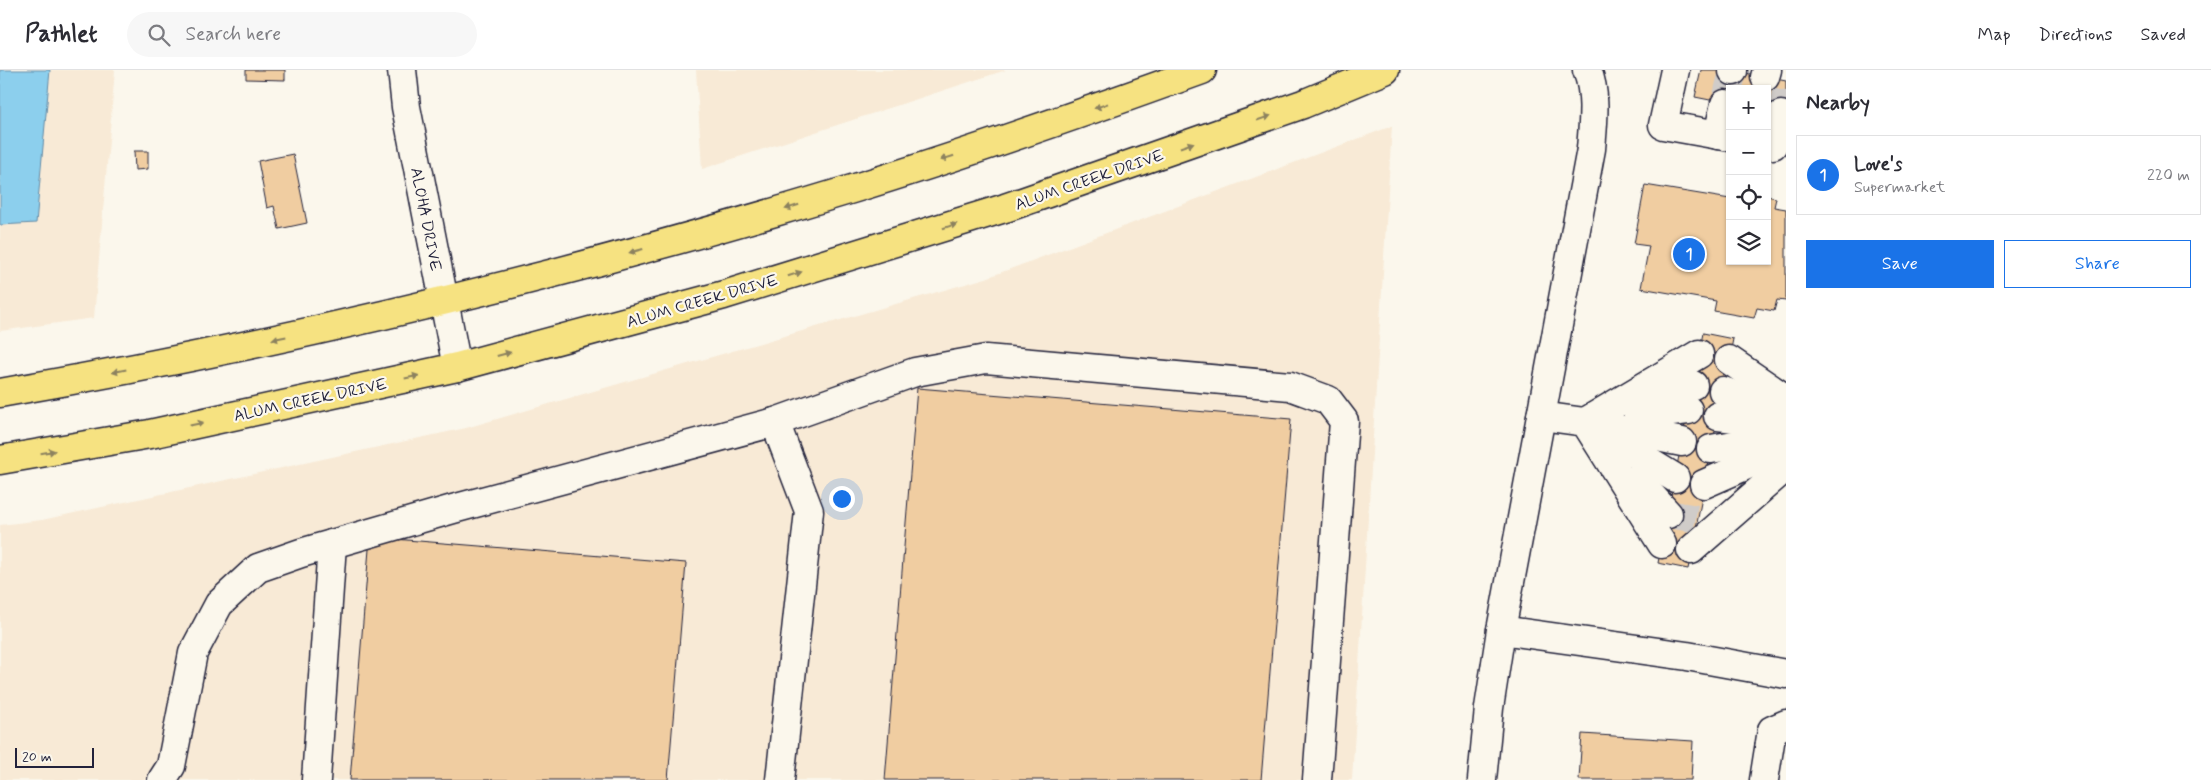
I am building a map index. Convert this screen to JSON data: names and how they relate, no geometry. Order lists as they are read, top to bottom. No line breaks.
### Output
{"streets":{"main road":["ALUM CREEK DRIVE"],"street":["ALOHA DRIVE"]},"crossings":[["ALUM CREEK DRIVE","ALOHA DRIVE"]],"scale_bar":"20 m","page":{"header":"Pathlet","search":"Search here","nav":["Map","Directions","Saved"],"heading":"Nearby","map_buttons":["+","−"],"list":[{"mark":"1","name":"Love's","note":"Supermarket","value":"220 m"}],"buttons":["Save","Share"],"pins":"1","scale":"20 m"}}
